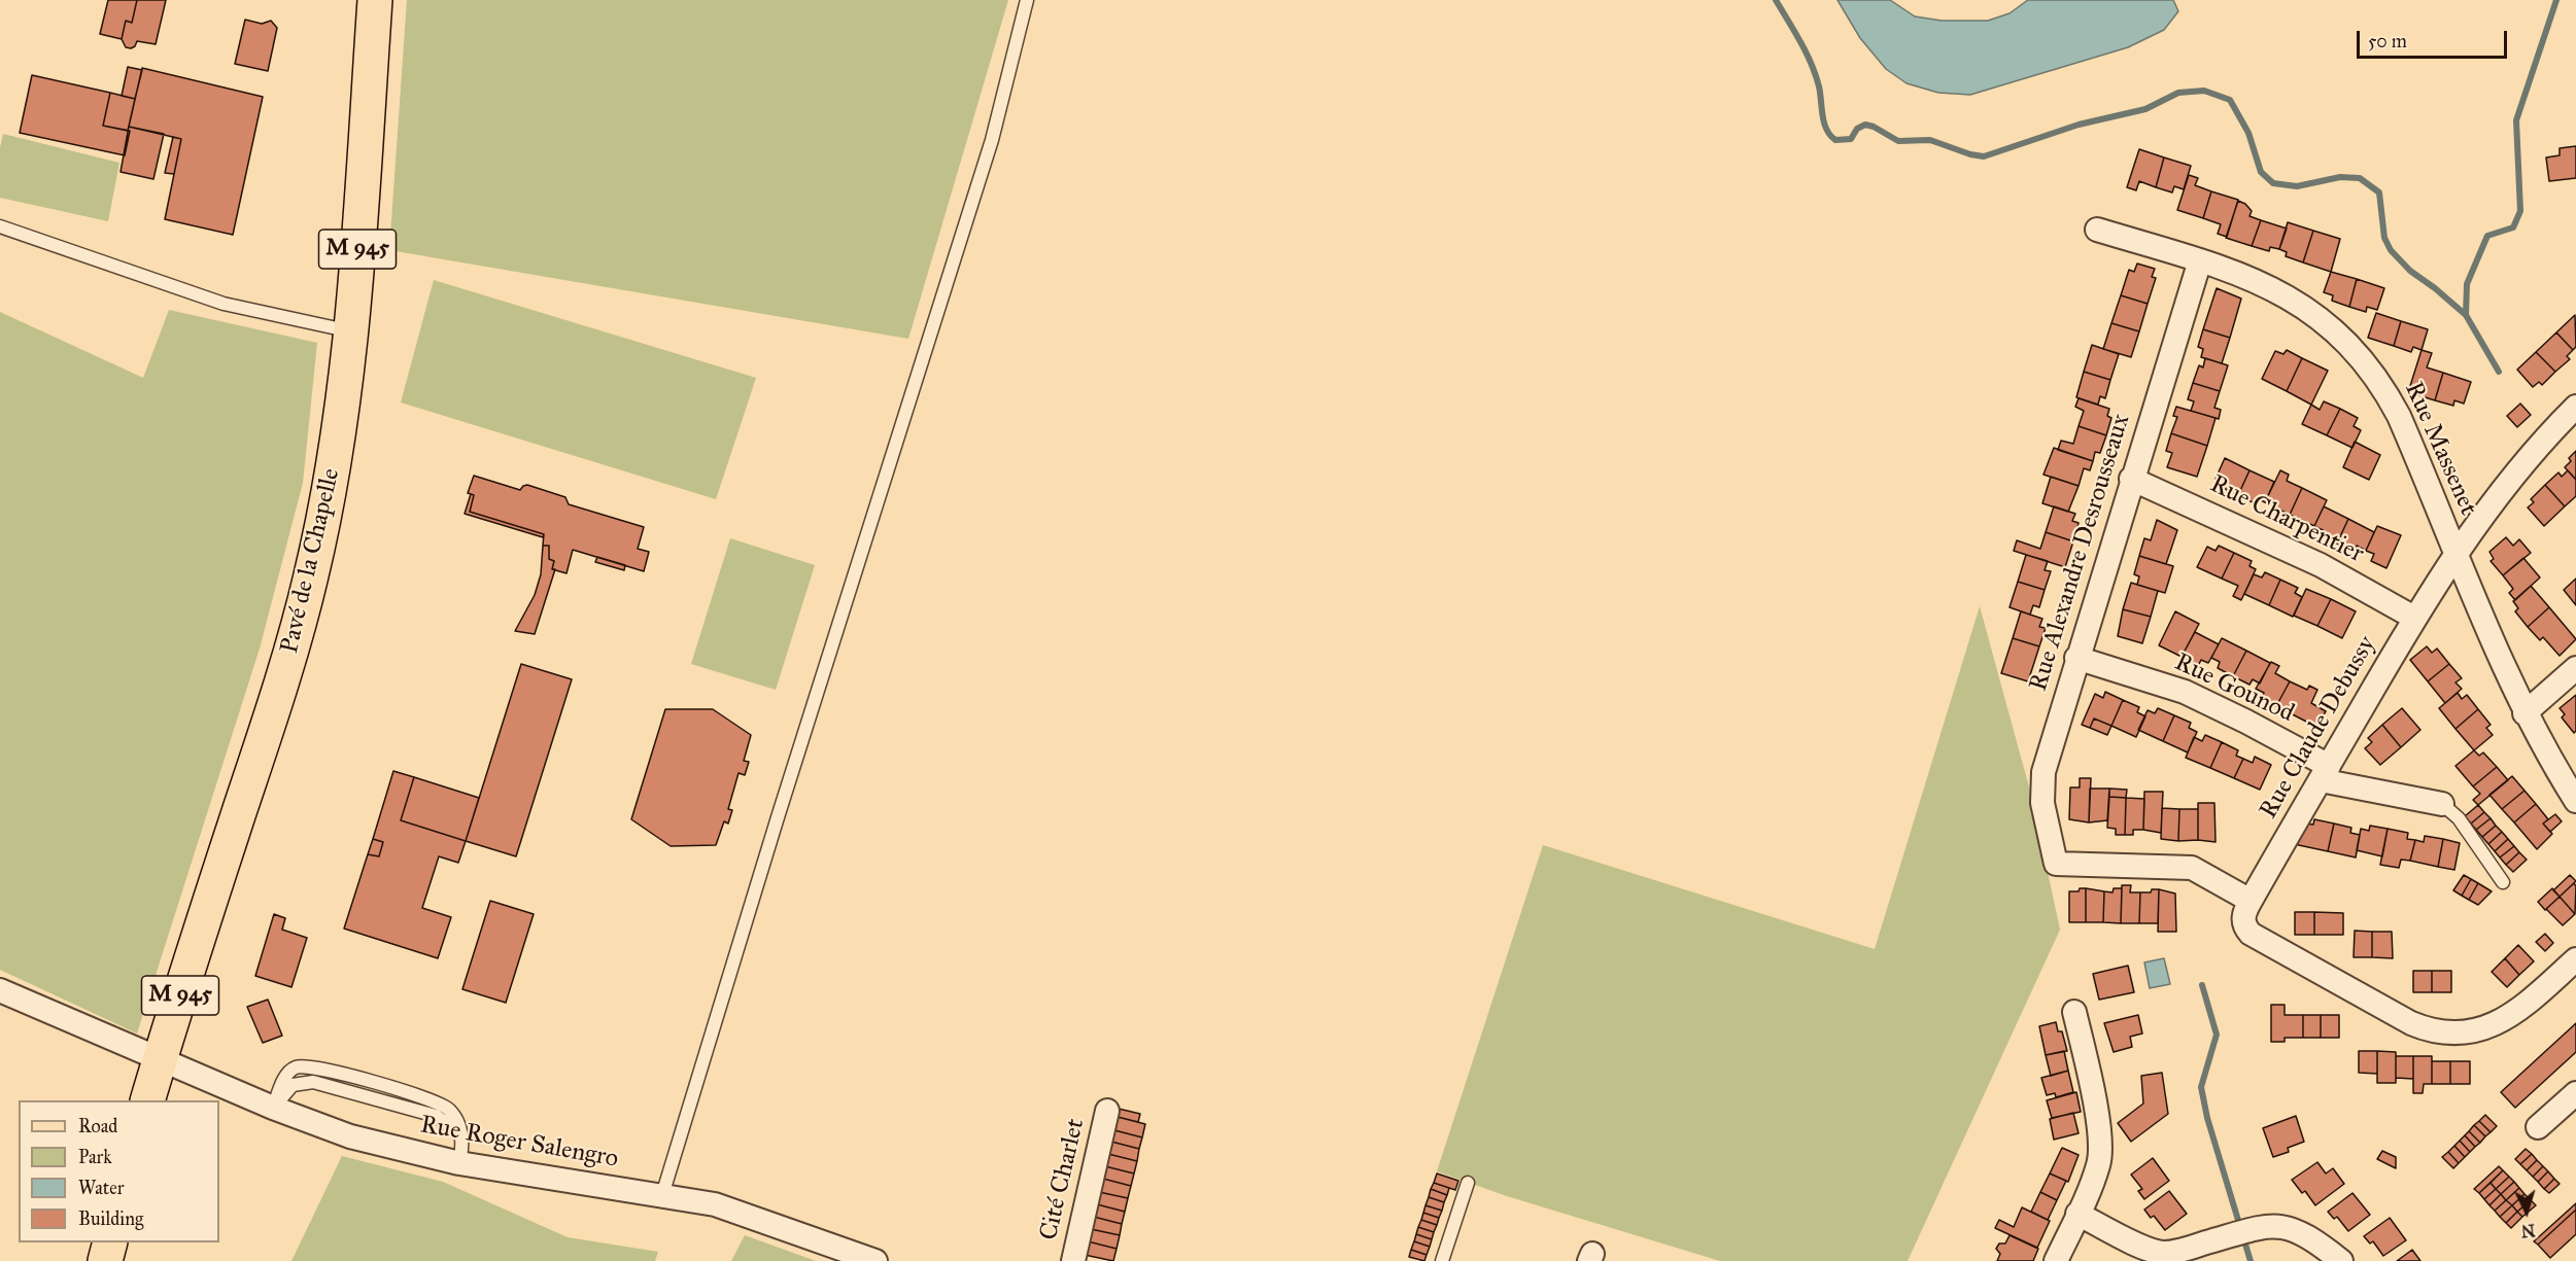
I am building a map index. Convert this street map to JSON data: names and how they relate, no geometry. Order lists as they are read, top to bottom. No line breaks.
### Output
{"streets":{"main road":["M 945","Pavé de la Chapelle"],"street":["Rue Massenet","Rue Charpentier","Rue Alexandre Desrousseaux","Rue Gounod","Rue Claude Debussy","Rue Roger Salengro","Cité Charlet"]},"crossings":[["Rue Massenet","Rue Alexandre Desrousseaux"],["Rue Massenet","Rue Claude Debussy"],["Rue Charpentier","Rue Alexandre Desrousseaux"],["Rue Charpentier","Rue Claude Debussy"],["Rue Alexandre Desrousseaux","Rue Gounod"],["Rue Alexandre Desrousseaux","Rue Claude Debussy"],["Pavé de la Chapelle","Rue Roger Salengro"],["Rue Gounod","Rue Claude Debussy"]],"legend":["Road","Park","Water","Building"],"scale_bar":"50 m","north":"bottom"}
